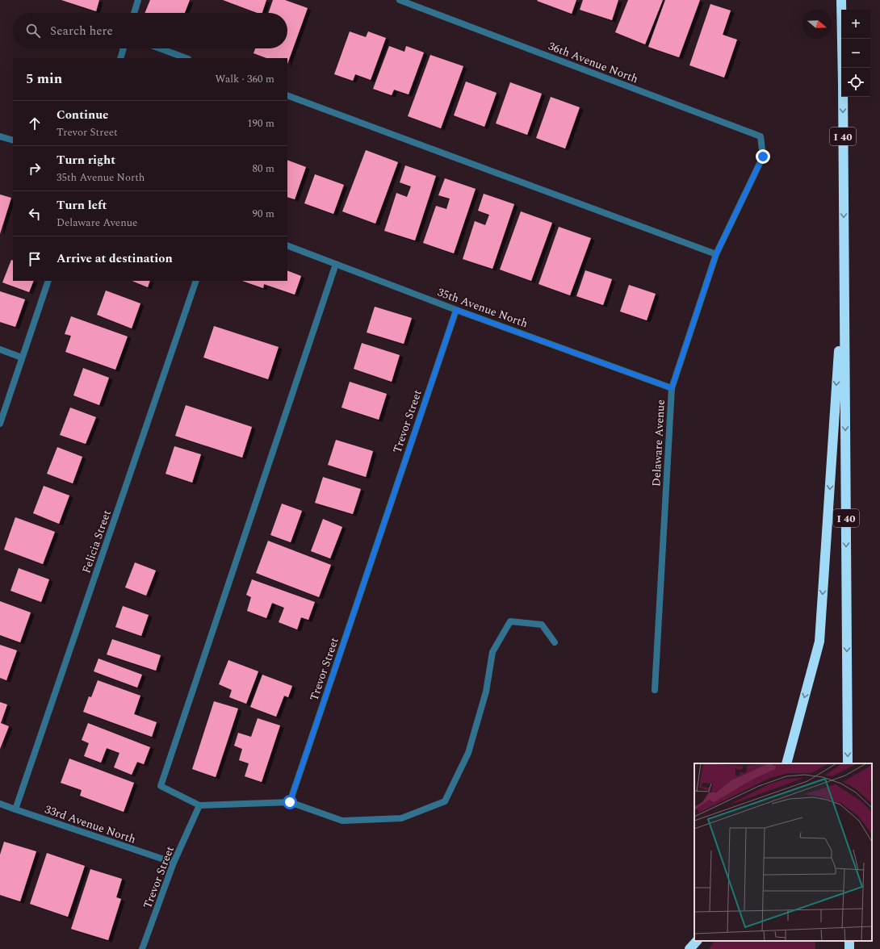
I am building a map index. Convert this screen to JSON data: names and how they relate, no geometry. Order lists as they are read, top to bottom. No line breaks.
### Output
{"streets":{"highway":["I 40"],"street":["36th Avenue North","35th Avenue North","Trevor Street","Delaware Avenue","Felicia Street","33rd Avenue North"]},"crossings":[["36th Avenue North","Delaware Avenue"],["35th Avenue North","Trevor Street"],["35th Avenue North","Delaware Avenue"],["Trevor Street","33rd Avenue North"],["Felicia Street","33rd Avenue North"]],"north":"right","page":{"map_buttons":["+","−"],"search":"Search here","heading":["5 min","Walk · 360 m"],"list":[["Continue","Trevor Street","190 m"],["Turn right","35th Avenue North","80 m"],["Turn left","Delaware Avenue","90 m"],"Arrive at destination"]}}
